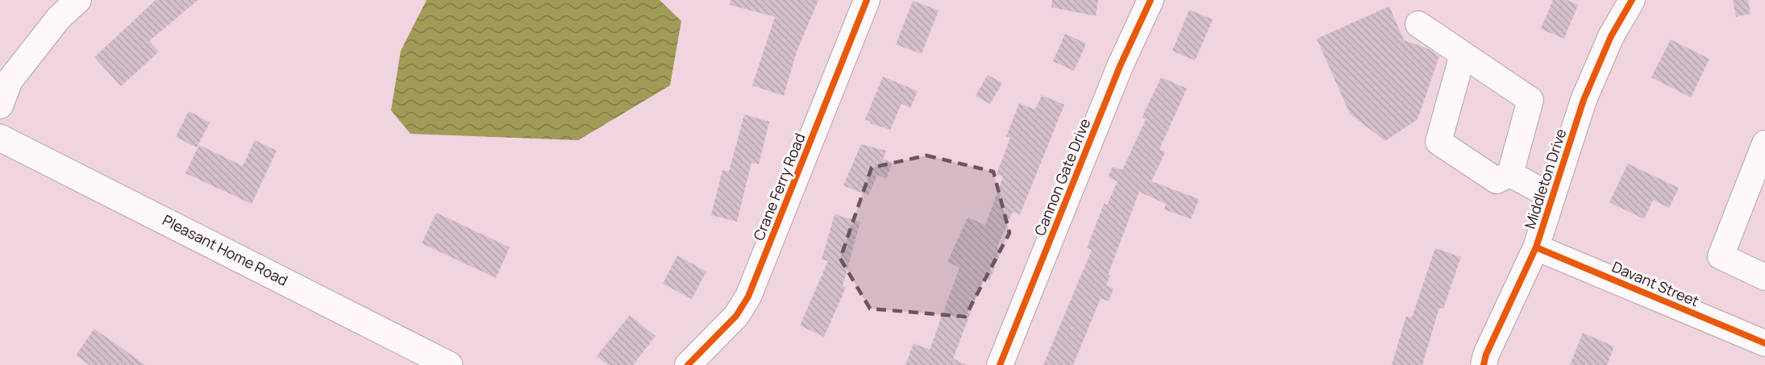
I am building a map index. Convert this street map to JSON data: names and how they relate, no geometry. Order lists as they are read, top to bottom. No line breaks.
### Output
{"streets":{"main road":["Pleasant Home Road"],"street":["Cannon Gate Drive","Middleton Drive","Crane Ferry Road","Davant Street"]},"crossings":[["Middleton Drive","Davant Street"]]}
